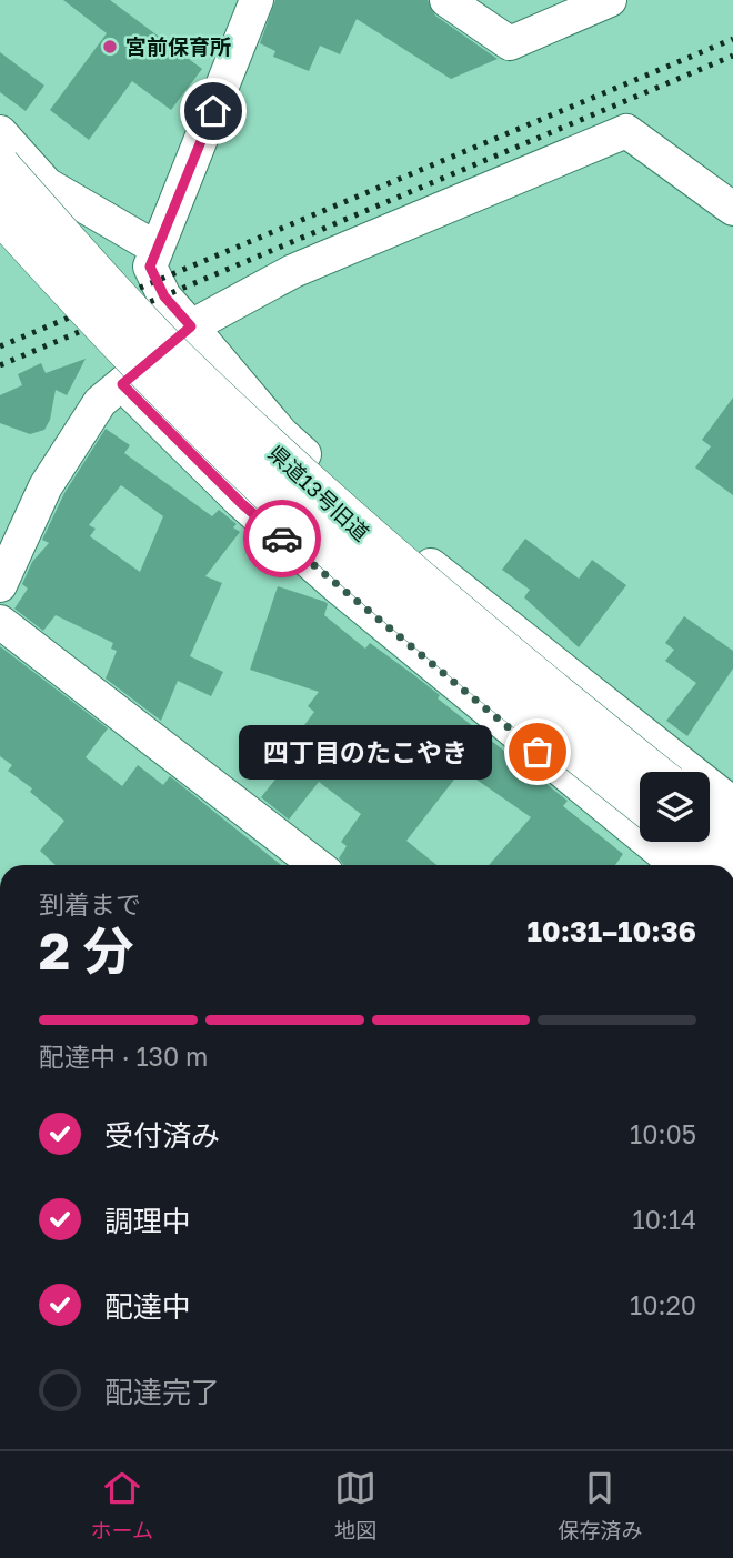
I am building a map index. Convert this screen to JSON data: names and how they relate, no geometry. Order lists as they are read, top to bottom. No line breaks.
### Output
{"streets":{"street":["県道13号旧道"]},"places":["宮前保育所","四丁目のたこやき"],"page":{"bubble":"四丁目のたこやき","heading":["2 分","到着まで","10:31–10:36"],"bar":"配達中 · 130 m","list":[["受付済み","10:05"],["調理中","10:14"],["配達中","10:20"],"配達完了"],"tabs":["ホーム","地図","保存済み"]}}
